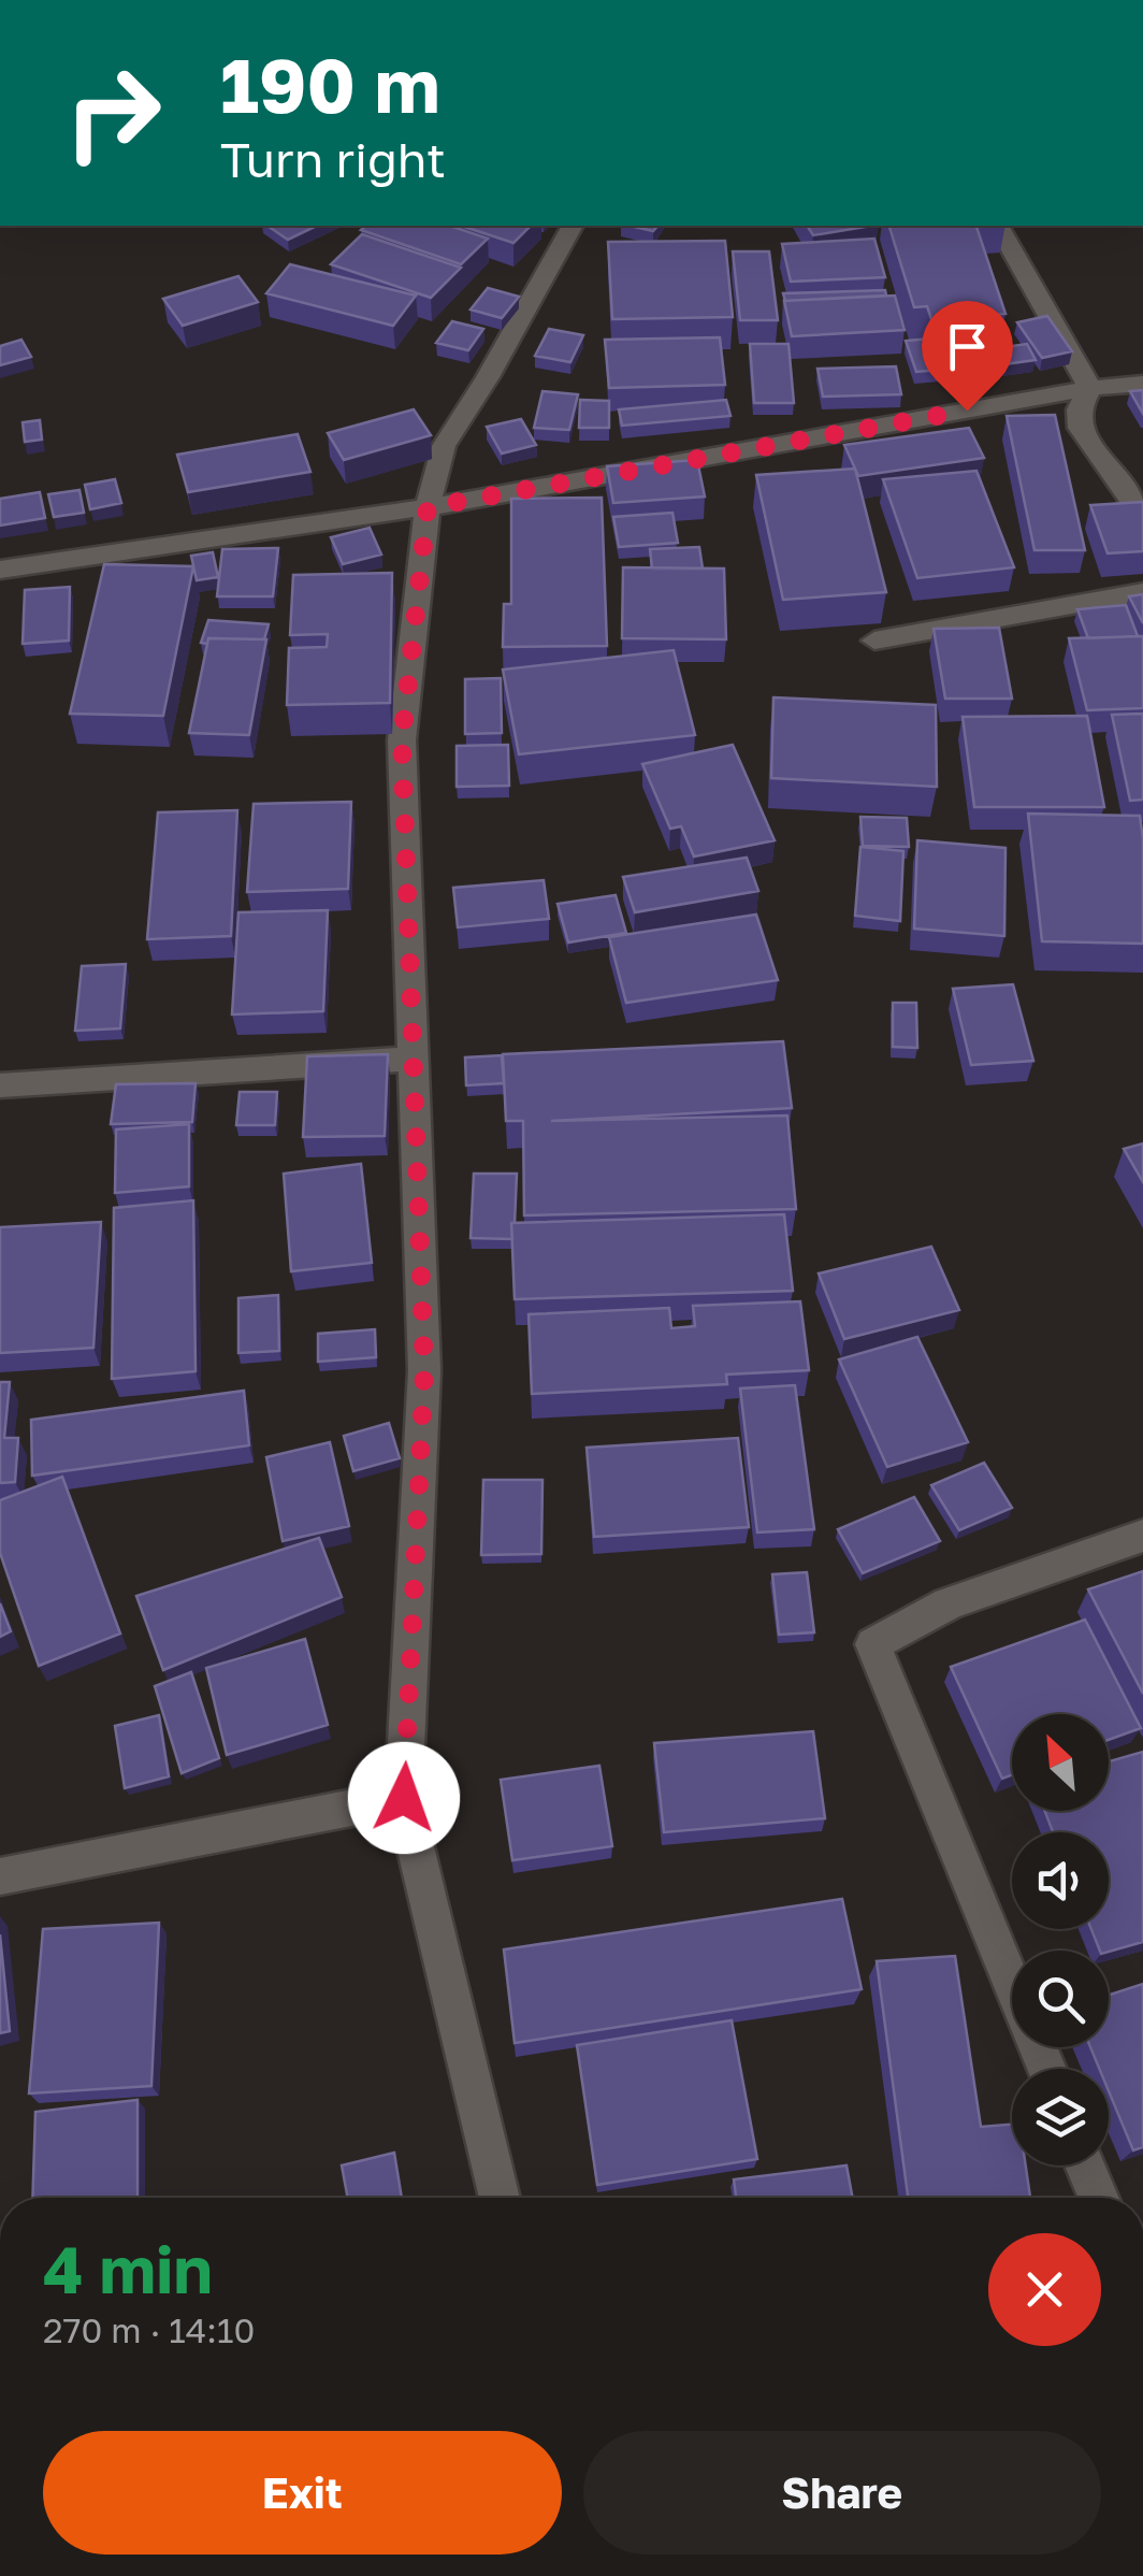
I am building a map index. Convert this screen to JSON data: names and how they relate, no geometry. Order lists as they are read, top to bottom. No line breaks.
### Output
{"north":"top left","page":{"turn":["190 m","Turn right"],"heading":["4 min","270 m · 14:10"],"buttons":["Exit","Share"]}}
